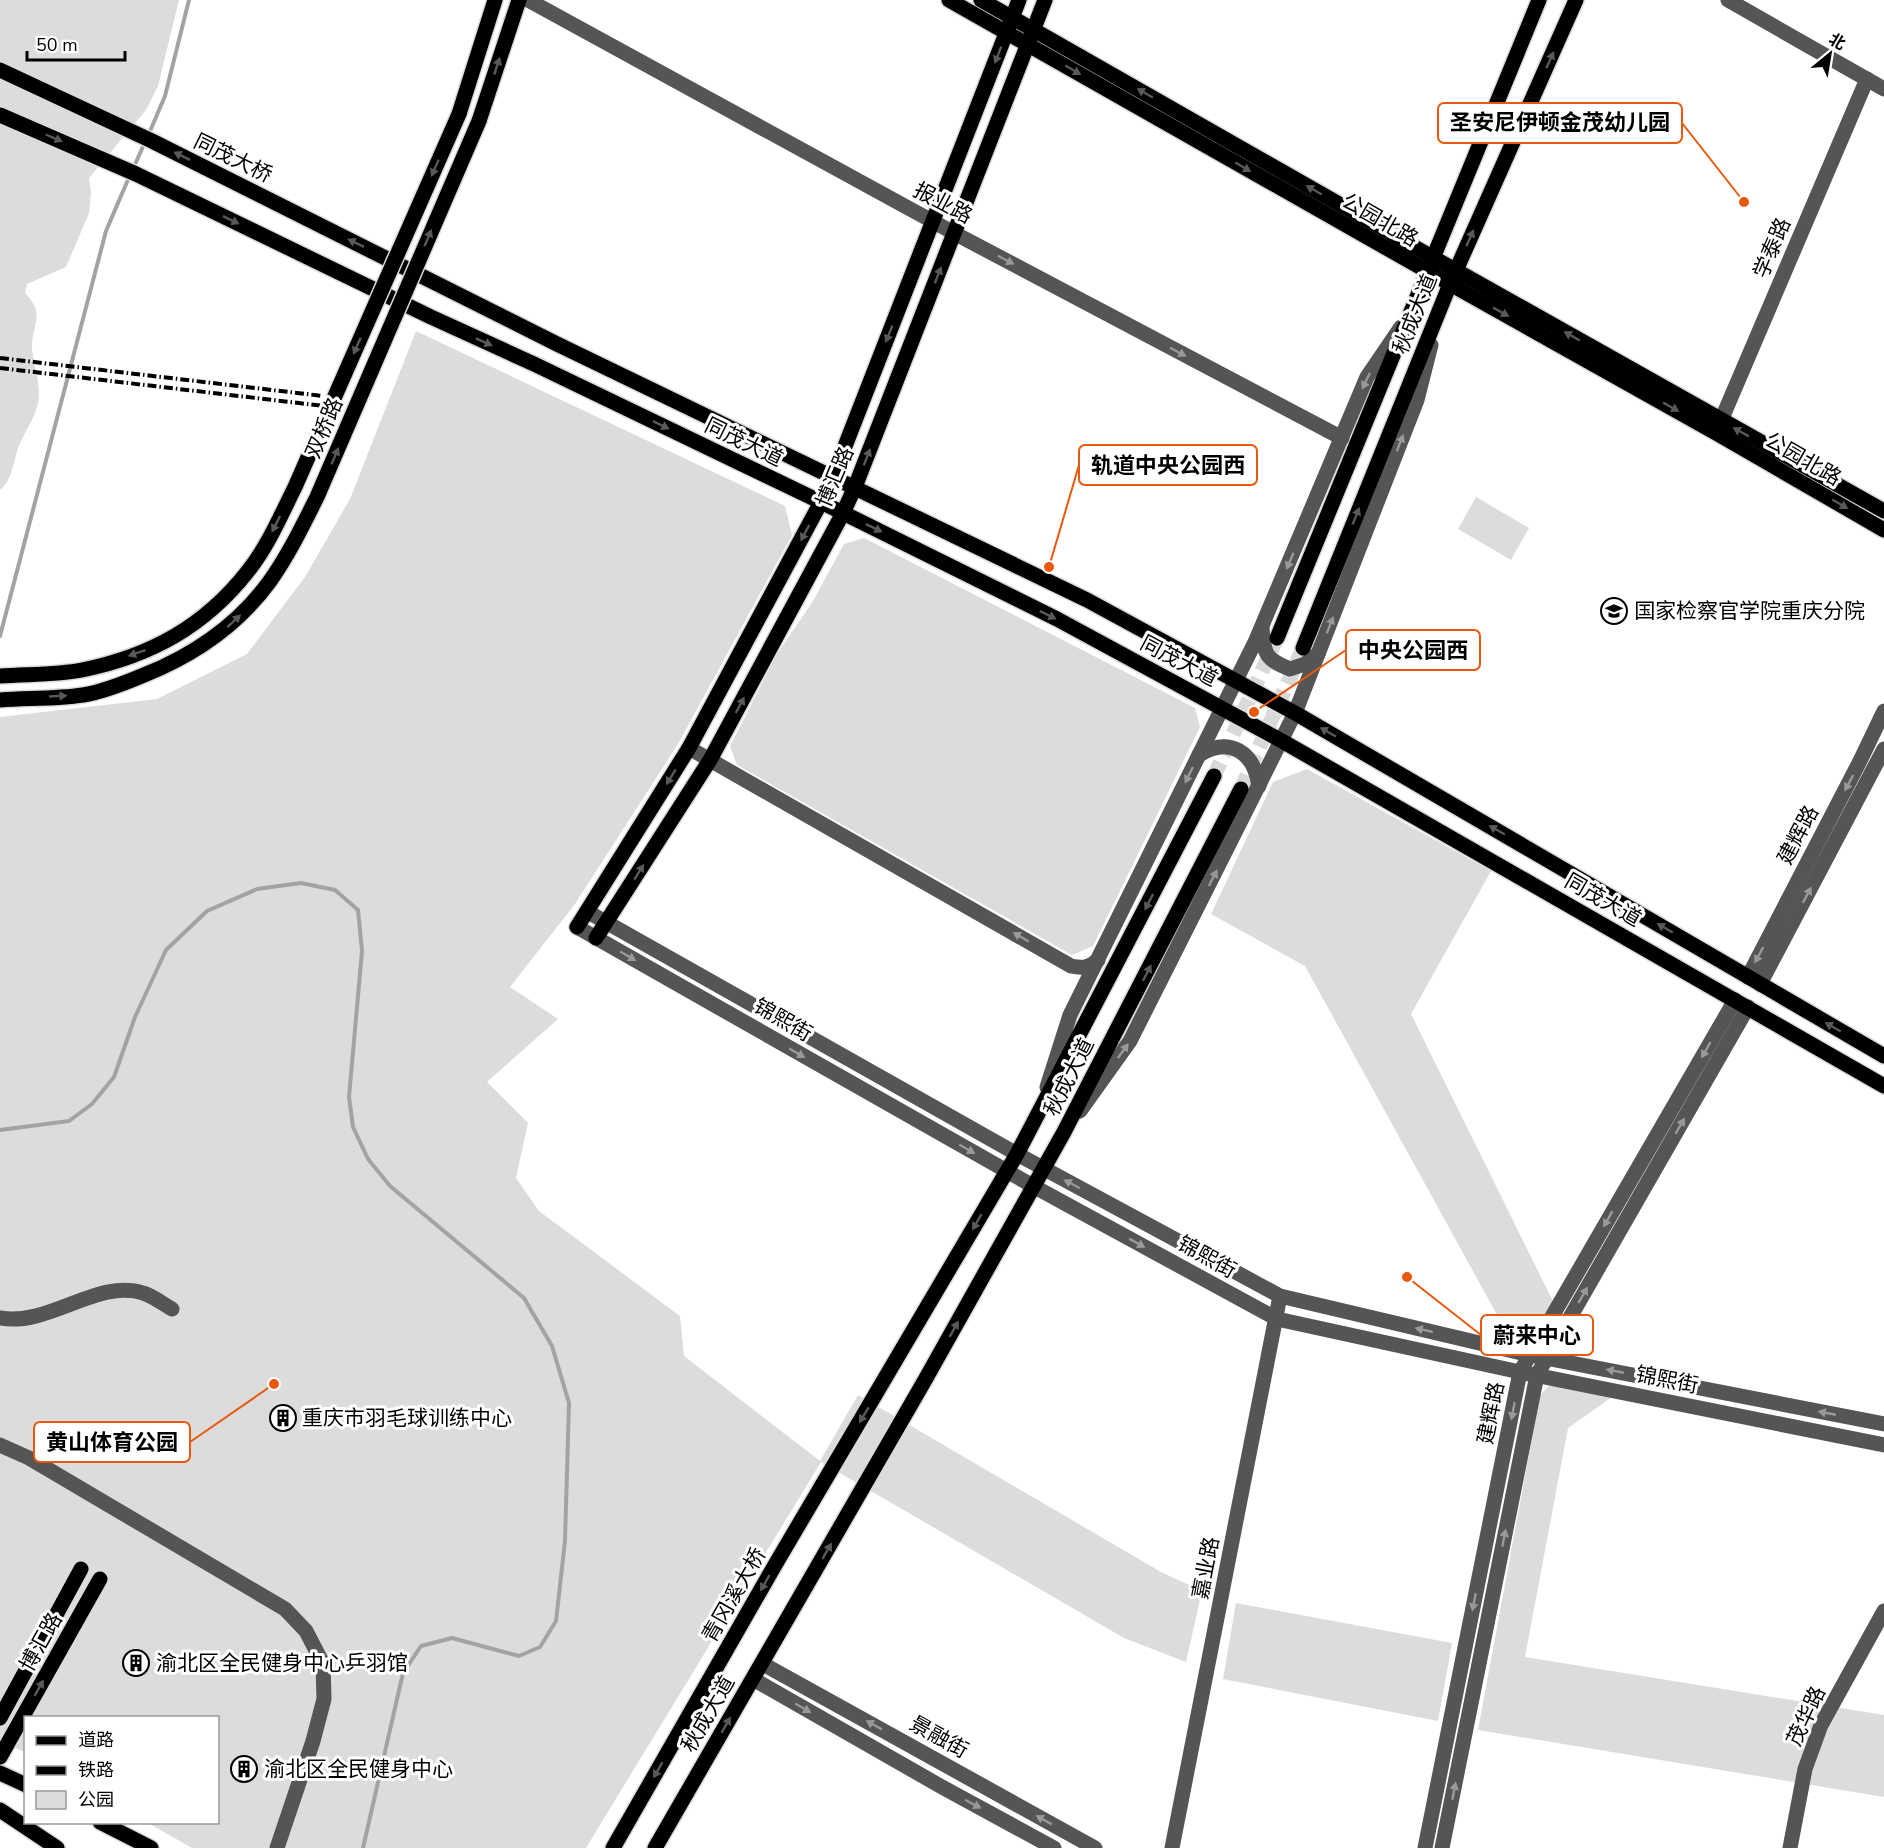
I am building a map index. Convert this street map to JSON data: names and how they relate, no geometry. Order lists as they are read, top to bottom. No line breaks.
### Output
{"streets":{"main road":["同茂大桥","公园北路","秋成大道","双桥路","同茂大道","博汇路","青冈溪大桥"],"street":["报业路","学泰路","建辉路","锦熙街","嘉业路","茂华路","景融街"]},"crossings":[["同茂大桥","同茂大道"],["报业路","博汇路"],["公园北路","学泰路"],["公园北路","秋成大道"],["公园北路","博汇路"],["秋成大道","锦熙街"],["秋成大道","青冈溪大桥"],["秋成大道","景融街"],["同茂大道","博汇路"],["同茂大道","建辉路"],["博汇路","锦熙街"],["建辉路","锦熙街"],["锦熙街","嘉业路"]],"one_way":["同茂大桥","报业路","青冈溪大桥"],"places":{"other":["圣安尼伊顿金茂幼儿园","轨道中央公园西","中央公园西","蔚来中心","黄山体育公园"],"school or university":["国家检察官学院重庆分院"],"building":["重庆市羽毛球训练中心","渝北区全民健身中心乒羽馆","渝北区全民健身中心"]},"legend":["道路","铁路","公园"],"scale_bar":"50 m","north":"top right"}
